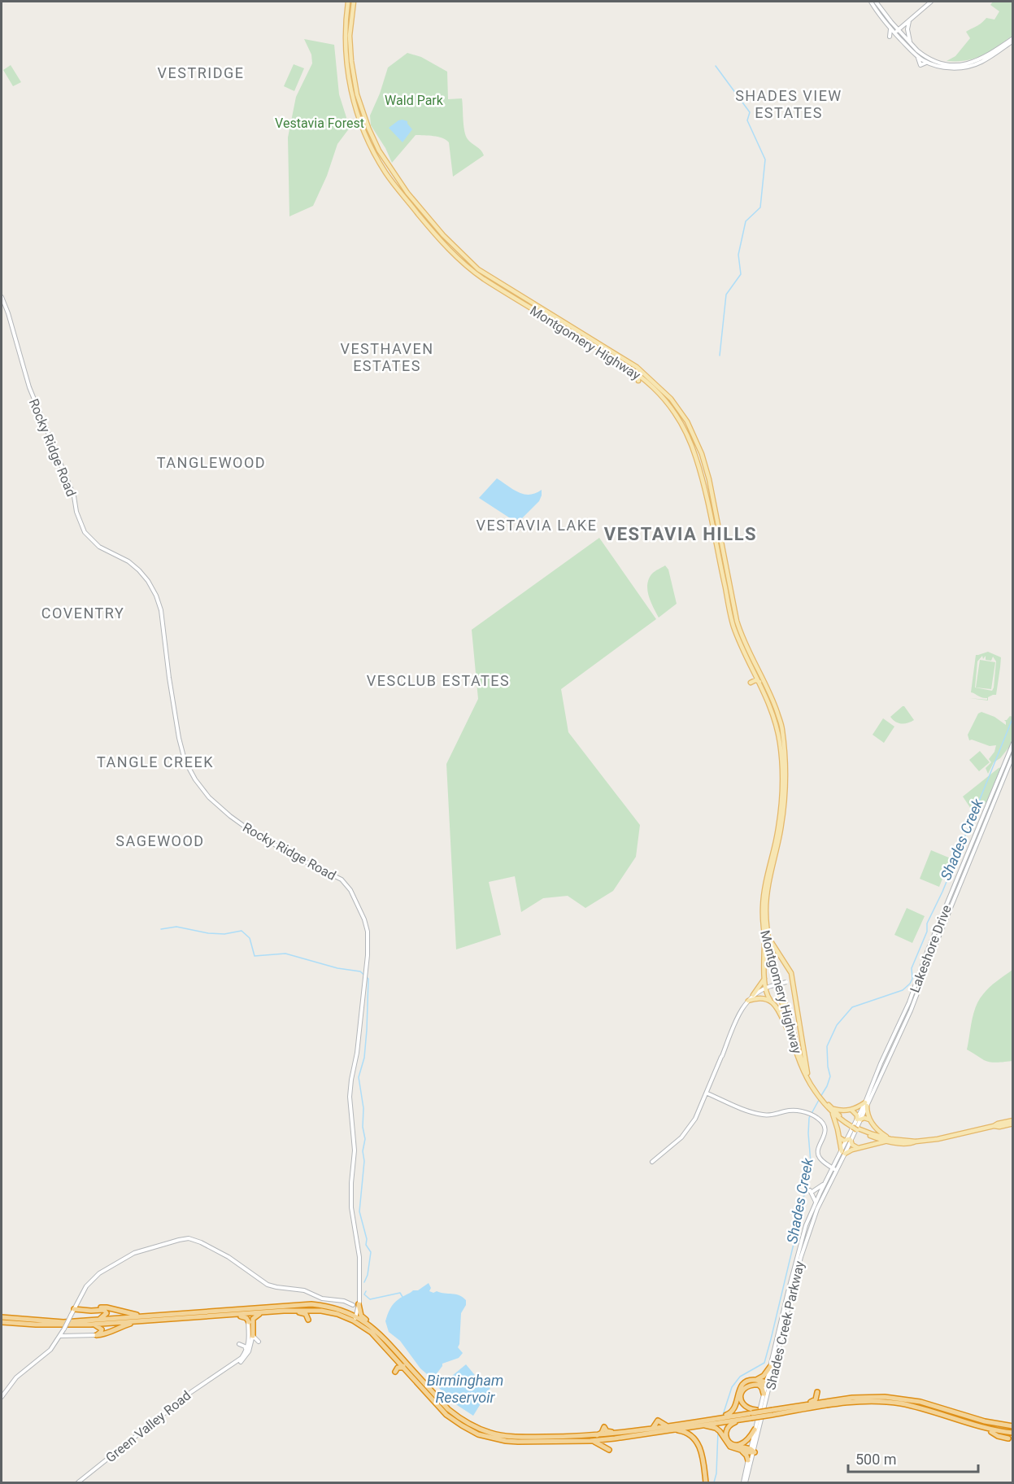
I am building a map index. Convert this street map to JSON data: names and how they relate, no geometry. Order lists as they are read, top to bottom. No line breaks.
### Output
{"streets":{"main road":["Montgomery Highway","Rocky Ridge Road","Lakeshore Drive","Shades Creek Parkway","Green Valley Road"]},"crossings":[["Montgomery Highway","Lakeshore Drive"],["Montgomery Highway","Shades Creek Parkway"],["Lakeshore Drive","Shades Creek Parkway"]],"districts":["VESTRIDGE","SHADES VIEW ESTATES","VESTHAVEN ESTATES","TANGLEWOOD","VESTAVIA LAKE","VESTAVIA HILLS","COVENTRY","VESCLUB ESTATES","TANGLE CREEK","SAGEWOOD"],"water":["Shades Creek","Birmingham Reservoir"],"parks":["Wald Park","Vestavia Forest"],"scale_bar":"500 m"}
